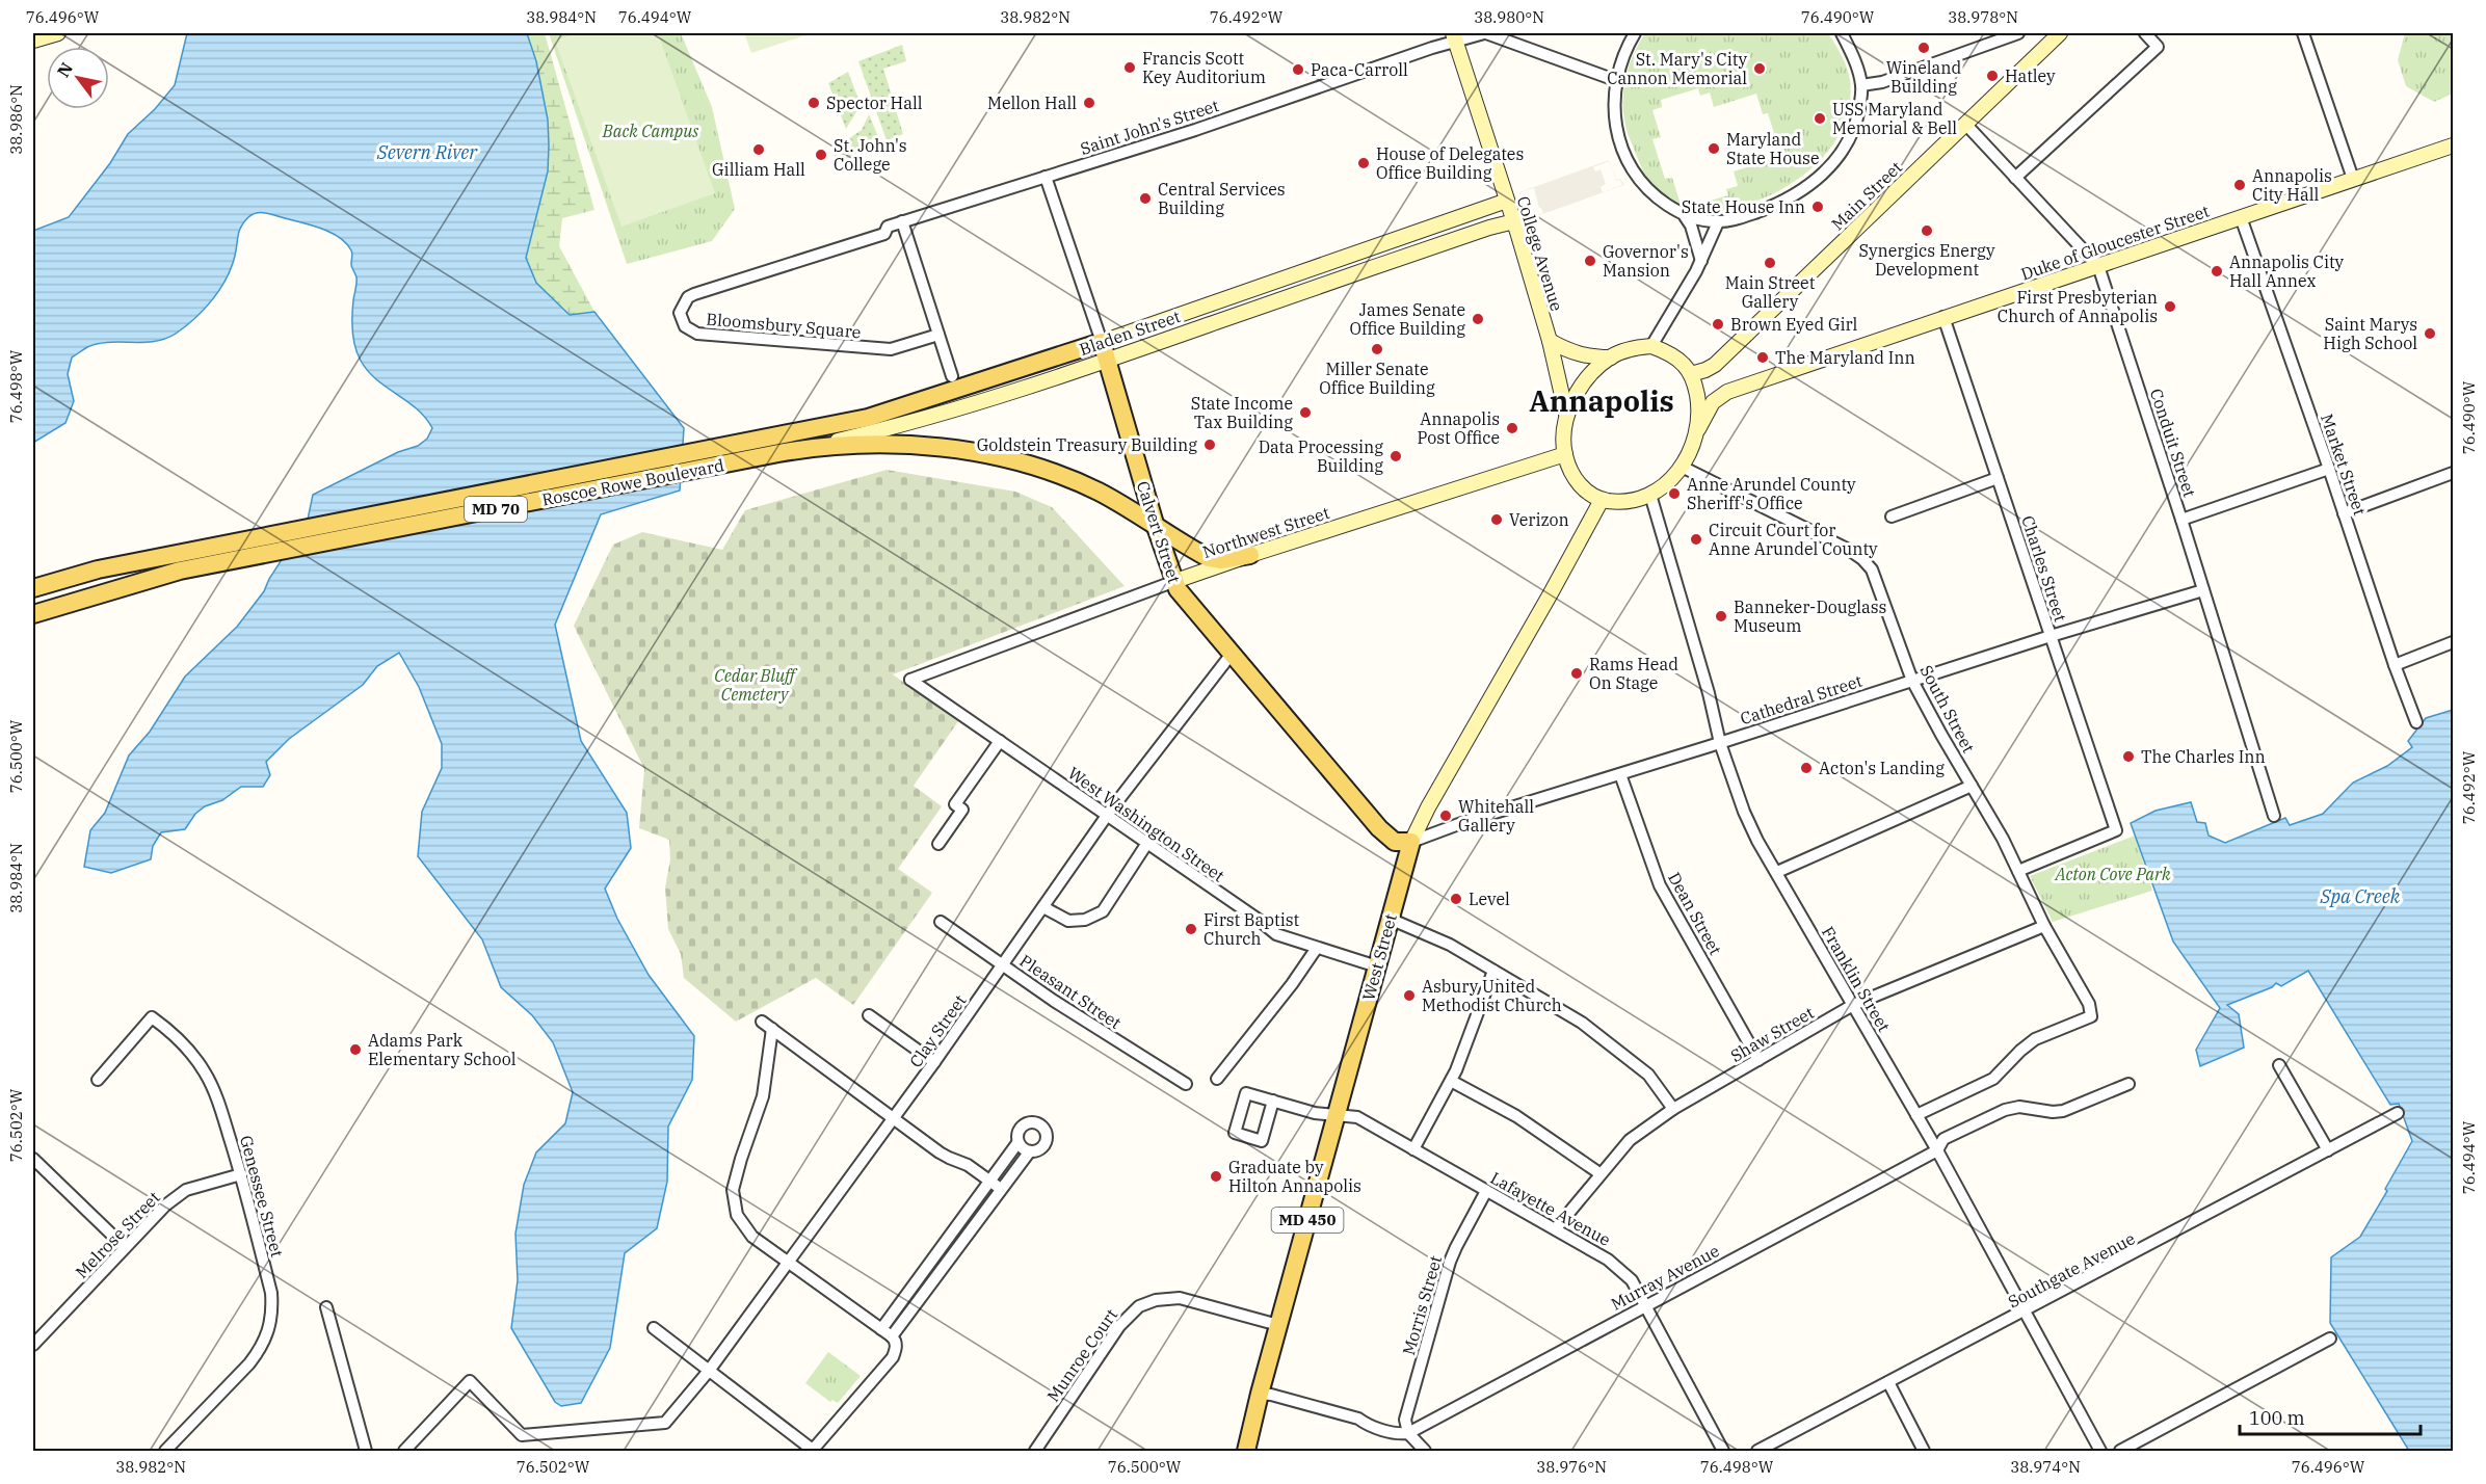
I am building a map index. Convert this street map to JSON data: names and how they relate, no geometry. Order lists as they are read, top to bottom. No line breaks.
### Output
{"streets":{"main road":["Main Street","Duke of Gloucester Street","College Avenue","Bladen Street","Roscoe Rowe Boulevard","MD 70","Calvert Street","Northwest Street","West Street","MD 450"],"street":["Saint John's Street","Bloomsbury Square","Conduit Street","Market Street","Charles Street","Cathedral Street","South Street","West Washington Street","Dean Street","Franklin Street","Pleasant Street","Clay Street","Shaw Street","Genessee Street","Lafayette Avenue","Melrose Street","Southgate Avenue","Murray Avenue","Morris Street","Munroe Court"]},"crossings":[["Saint John's Street","College Avenue"],["Saint John's Street","Bloomsbury Square"],["Saint John's Street","Calvert Street"],["Main Street","Duke of Gloucester Street"],["Main Street","College Avenue"],["Main Street","Conduit Street"],["Main Street","Northwest Street"],["Main Street","South Street"],["Main Street","West Street"],["Main Street","Franklin Street"],["Duke of Gloucester Street","College Avenue"],["Duke of Gloucester Street","Conduit Street"],["Duke of Gloucester Street","Market Street"],["Duke of Gloucester Street","Northwest Street"],["Duke of Gloucester Street","Charles Street"],["Duke of Gloucester Street","South Street"],["Duke of Gloucester Street","West Street"],["Duke of Gloucester Street","Franklin Street"],["College Avenue","Bladen Street"],["College Avenue","Northwest Street"],["College Avenue","South Street"],["College Avenue","West Street"],["College Avenue","Franklin Street"],["Bladen Street","Roscoe Rowe Boulevard"],["Bladen Street","Calvert Street"],["Conduit Street","Cathedral Street"],["Roscoe Rowe Boulevard","Calvert Street"],["Roscoe Rowe Boulevard","Northwest Street"],["Calvert Street","Northwest Street"],["Calvert Street","Cathedral Street"],["Calvert Street","West Street"],["Calvert Street","Clay Street"],["Northwest Street","South Street"],["Northwest Street","West Washington Street"],["Northwest Street","West Street"],["Northwest Street","Franklin Street"],["Charles Street","Cathedral Street"],["Charles Street","South Street"],["Cathedral Street","South Street"],["Cathedral Street","Dean Street"],["Cathedral Street","West Street"],["Cathedral Street","Franklin Street"],["South Street","West Street"],["South Street","Franklin Street"],["South Street","Shaw Street"],["West Washington Street","West Street"],["West Washington Street","Clay Street"],["Dean Street","Shaw Street"],["West Street","Franklin Street"],["West Street","Lafayette Avenue"],["West Street","Munroe Court"],["Franklin Street","Shaw Street"],["Franklin Street","Southgate Avenue"],["Franklin Street","Murray Avenue"],["Pleasant Street","Clay Street"],["Shaw Street","Lafayette Avenue"],["Genessee Street","Melrose Street"],["Lafayette Avenue","Murray Avenue"],["Lafayette Avenue","Morris Street"],["Murray Avenue","Morris Street"]],"districts":["Annapolis"],"water":["Severn River","Spa Creek"],"parks":["Back Campus","Cedar Bluff Cemetery","Acton Cove Park"],"places":["Wineland Building","Francis Scott Key Auditorium","St. Mary's City Cannon Memorial","Paca-Carroll","Hatley","Spector Hall","Mellon Hall","USS Maryland Memorial & Bell","Maryland State House","Gilliam Hall","St. John's College","House of Delegates Office Building","Annapolis City Hall","Central Services Building","State House Inn","Synergics Energy Development","Governor's Mansion","Main Street Gallery","Annapolis City Hall Annex","First Presbyterian Church of Annapolis","James Senate Office Building","Brown Eyed Girl","Saint Marys High School","Miller Senate Office Building","The Maryland Inn","State Income Tax Building","Annapolis Post Office","Goldstein Treasury Building","Data Processing Building","Anne Arundel County Sheriff's Office","Verizon","Circuit Court for Anne Arundel County","Banneker-Douglass Museum","Rams Head On Stage","The Charles Inn","Acton's Landing","Whitehall Gallery","Level","First Baptist Church","Asbury United Methodist Church","Adams Park Elementary School","Graduate by Hilton Annapolis"],"scale_bar":"100 m","north":"top left","coordinates":["76.496°W","38.984°N","76.494°W","38.982°N","76.492°W","38.980°N","76.490°W","38.978°N","38.986°N","76.498°W","76.500°W","76.502°W","38.976°N","38.974°N"]}
